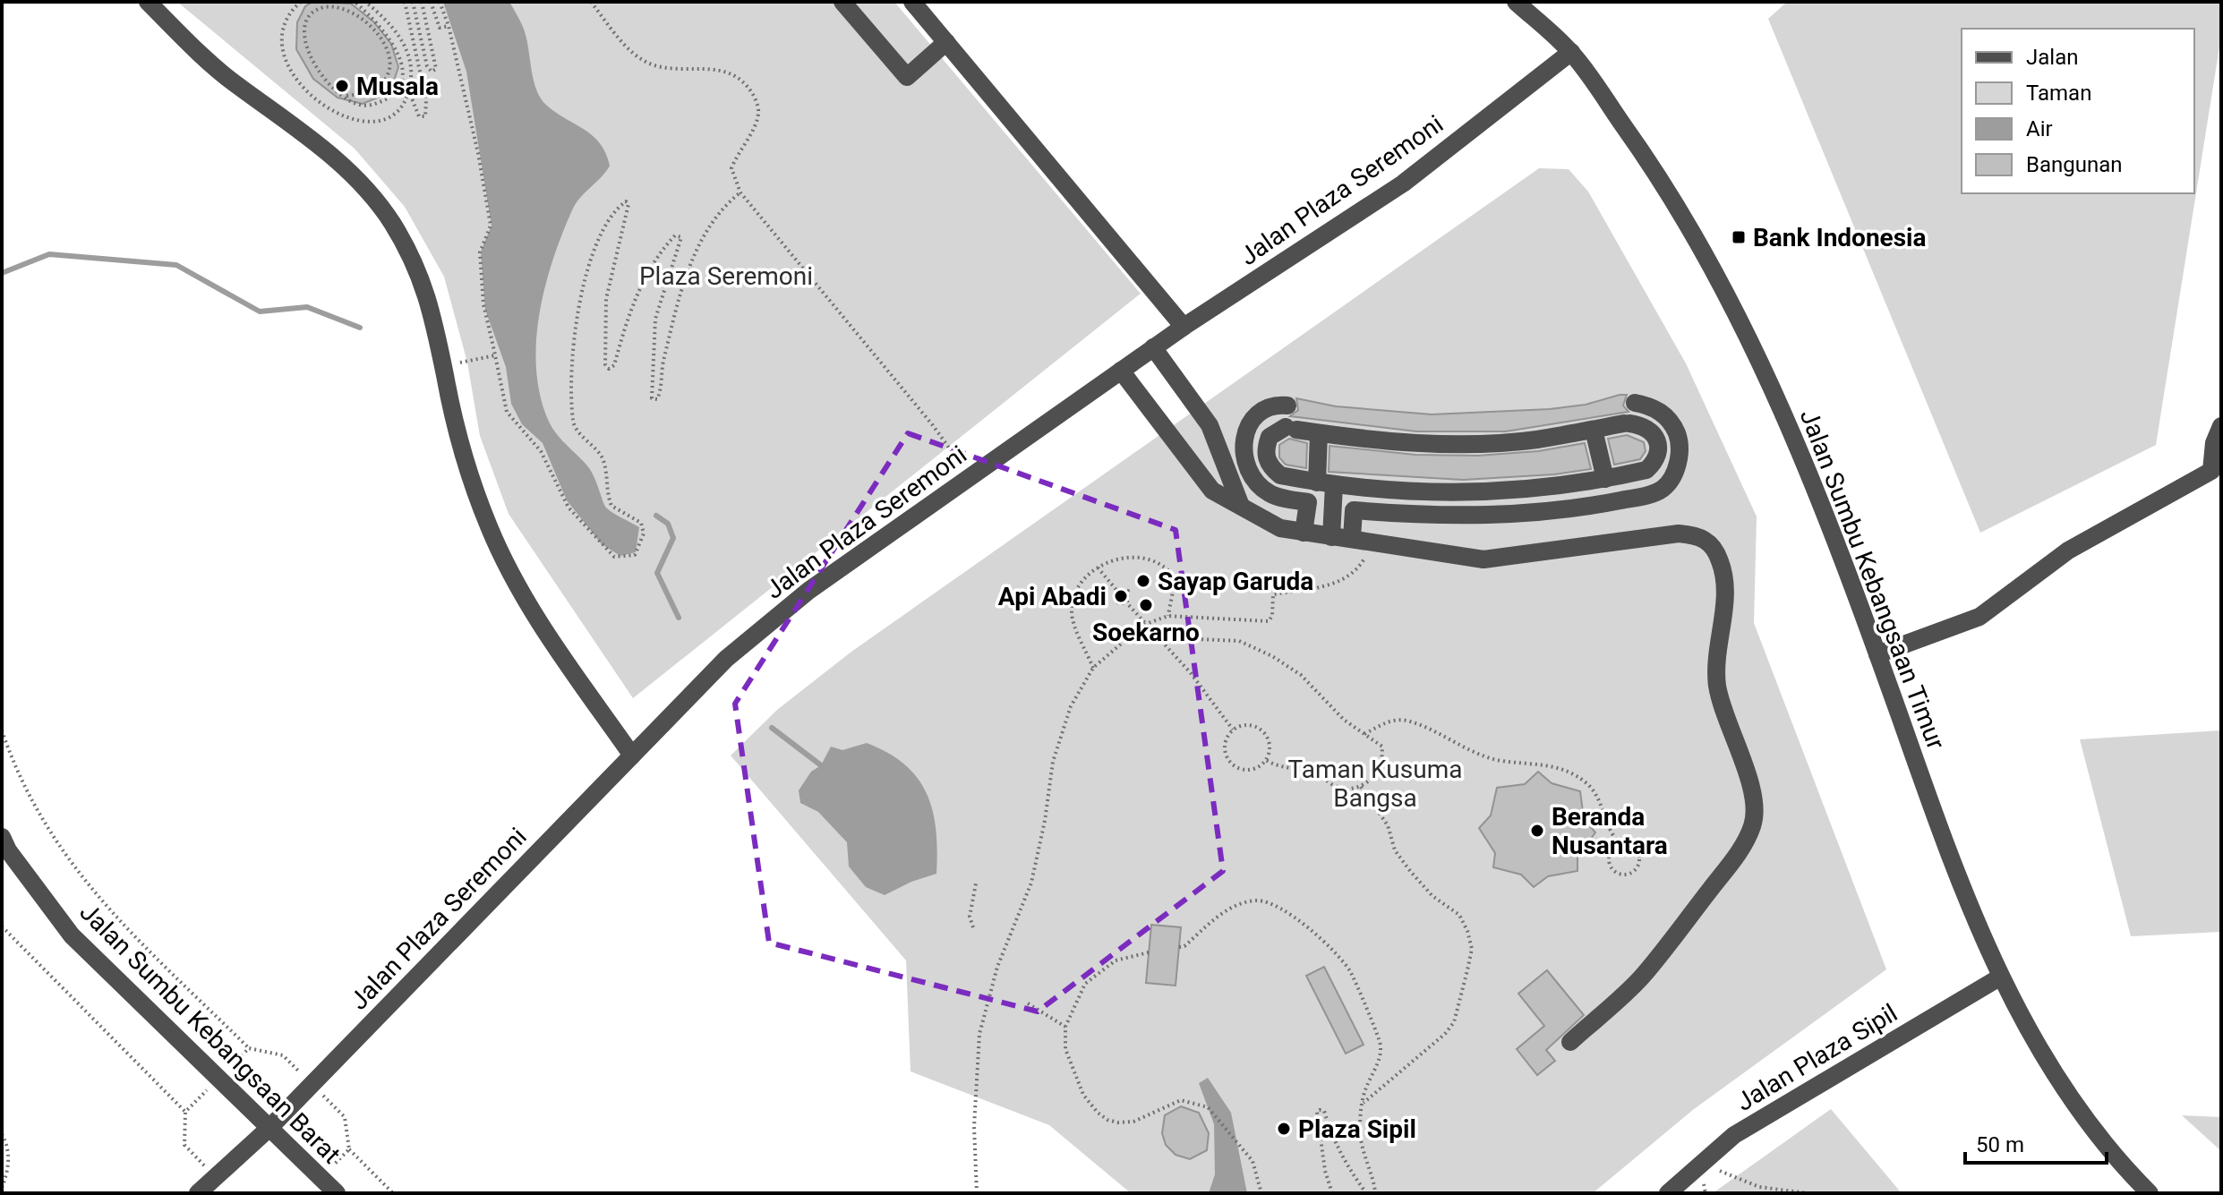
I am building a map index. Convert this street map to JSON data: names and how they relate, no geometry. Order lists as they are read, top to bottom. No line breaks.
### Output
{"streets":{"street":["Jalan Plaza Seremoni","Jalan Sumbu Kebangsaan Timur","Jalan Sumbu Kebangsaan Barat","Jalan Plaza Sipil"]},"crossings":[["Jalan Plaza Seremoni","Jalan Sumbu Kebangsaan Timur"],["Jalan Plaza Seremoni","Jalan Sumbu Kebangsaan Barat"],["Jalan Sumbu Kebangsaan Timur","Jalan Plaza Sipil"]],"parks":["Plaza Seremoni","Taman Kusuma Bangsa"],"places":{"other":["Musala","Sayap Garuda","Api Abadi","Soekarno","Beranda Nusantara","Plaza Sipil"],"transit":["Bank Indonesia"]},"legend":["Jalan","Taman","Air","Bangunan"],"scale_bar":"50 m"}
